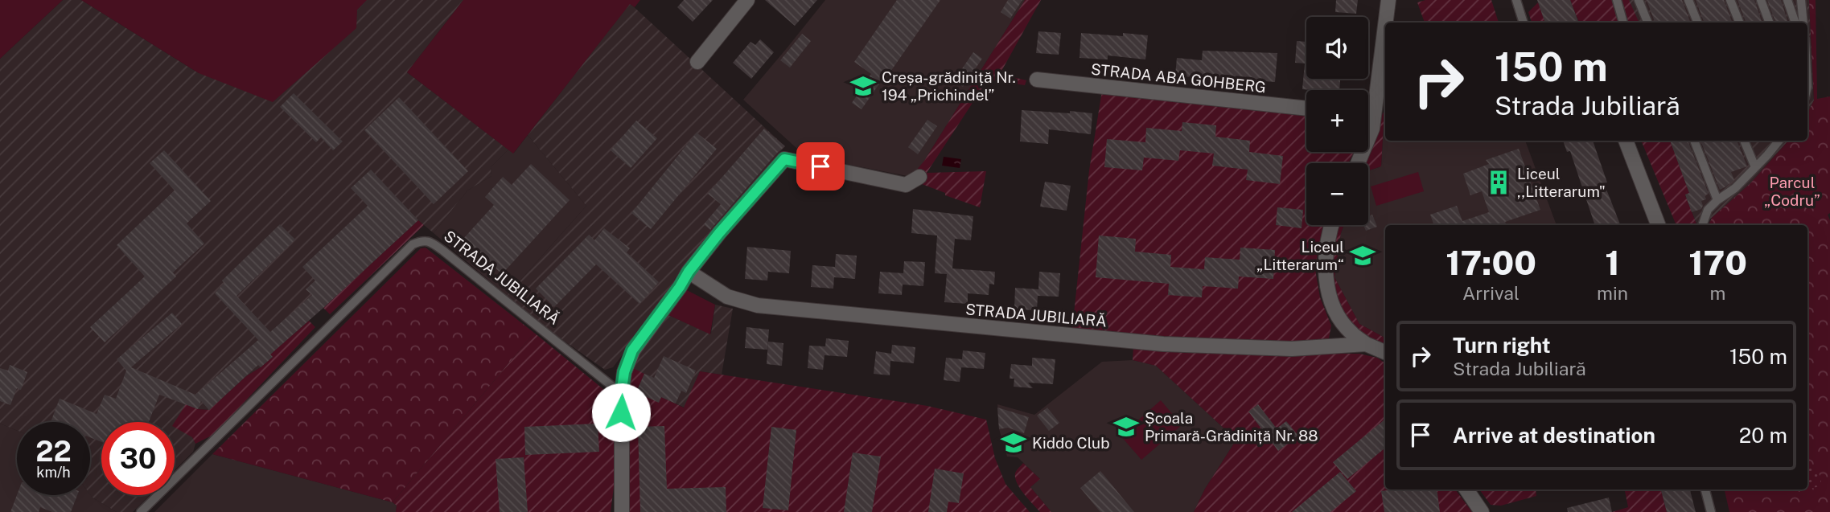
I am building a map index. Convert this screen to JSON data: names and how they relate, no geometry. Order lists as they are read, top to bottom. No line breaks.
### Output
{"streets":{"street":["STRADA ABA GOHBERG","STRADA JUBILIARĂ"]},"parks":["Parcul „Codru”"],"places":{"school or university":["Creșa-grădiniță Nr. 194 „Prichindel”","Liceul „Litterarum“","Școala Primară-Grădiniță Nr. 88","Kiddo Club"],"building":["Liceul ,,Litterarum\""]},"page":{"map_buttons":["+","−"],"turn":["150 m","Strada Jubiliară"],"eta":["17:00","Arrival","1","min","170","m"],"list":[{"name":"Turn right","note":"Strada Jubiliară","value":"150 m"},{"name":"Arrive at destination","value":"20 m"}],"speed":"22 km/h","limit":"30"}}
